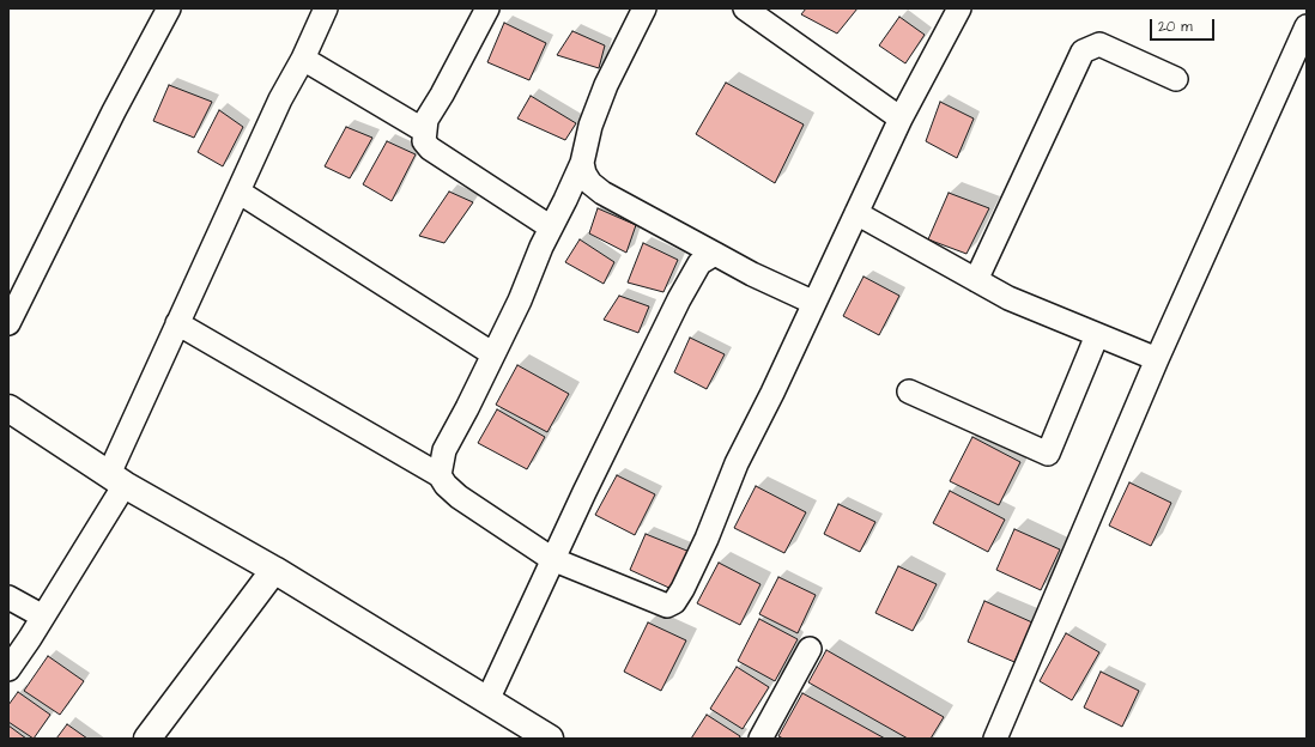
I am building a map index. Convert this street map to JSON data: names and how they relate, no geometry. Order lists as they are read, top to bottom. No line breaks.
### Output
{"scale_bar":"20 m"}
